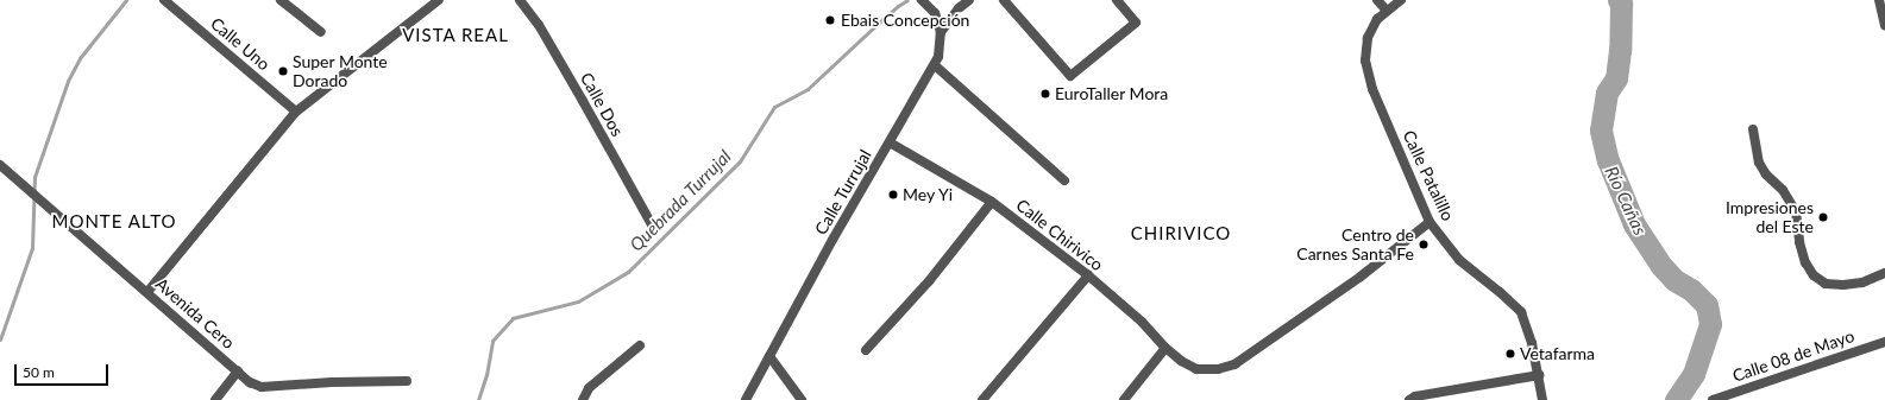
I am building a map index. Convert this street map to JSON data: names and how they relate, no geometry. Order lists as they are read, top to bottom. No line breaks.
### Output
{"streets":{"street":["Calle Uno","Calle Dos","Calle Patalillo","Calle Turrujal","Calle Chirivico","Avenida Cero","Calle 08 de Mayo"]},"crossings":[["Calle Patalillo","Calle Chirivico"],["Calle Turrujal","Calle Chirivico"]],"districts":["VISTA REAL","MONTE ALTO","CHIRIVICO"],"water":["Quebrada Turrujal","Río Cañas"],"places":["Ebais Concepción","Super Monte Dorado","EuroTaller Mora","Mey Yi","Impresiones del Este","Centro de Carnes Santa Fe","Vetafarma"],"scale_bar":"50 m"}
